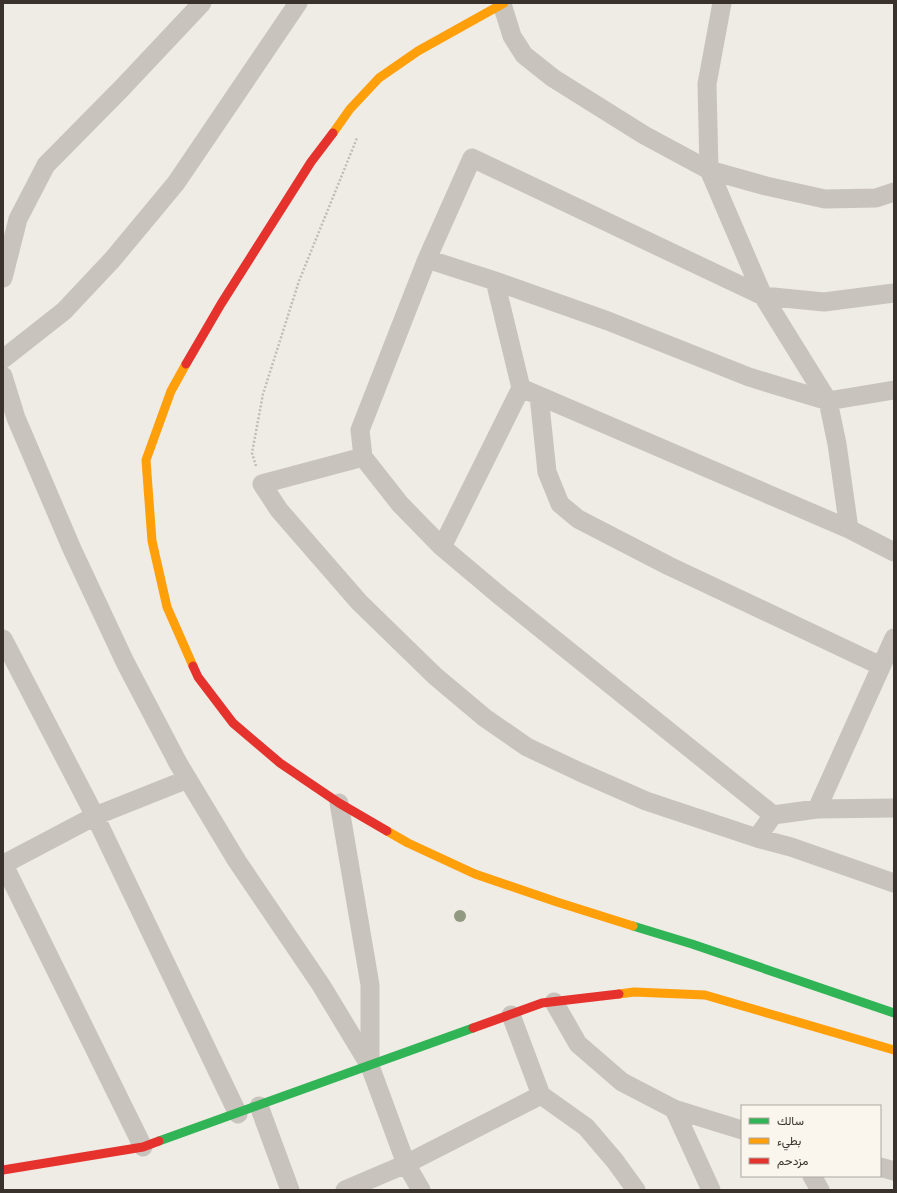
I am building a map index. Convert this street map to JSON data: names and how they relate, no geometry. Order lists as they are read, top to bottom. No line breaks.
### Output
{"legend":["سالك","بطيء","مزدحم"]}
